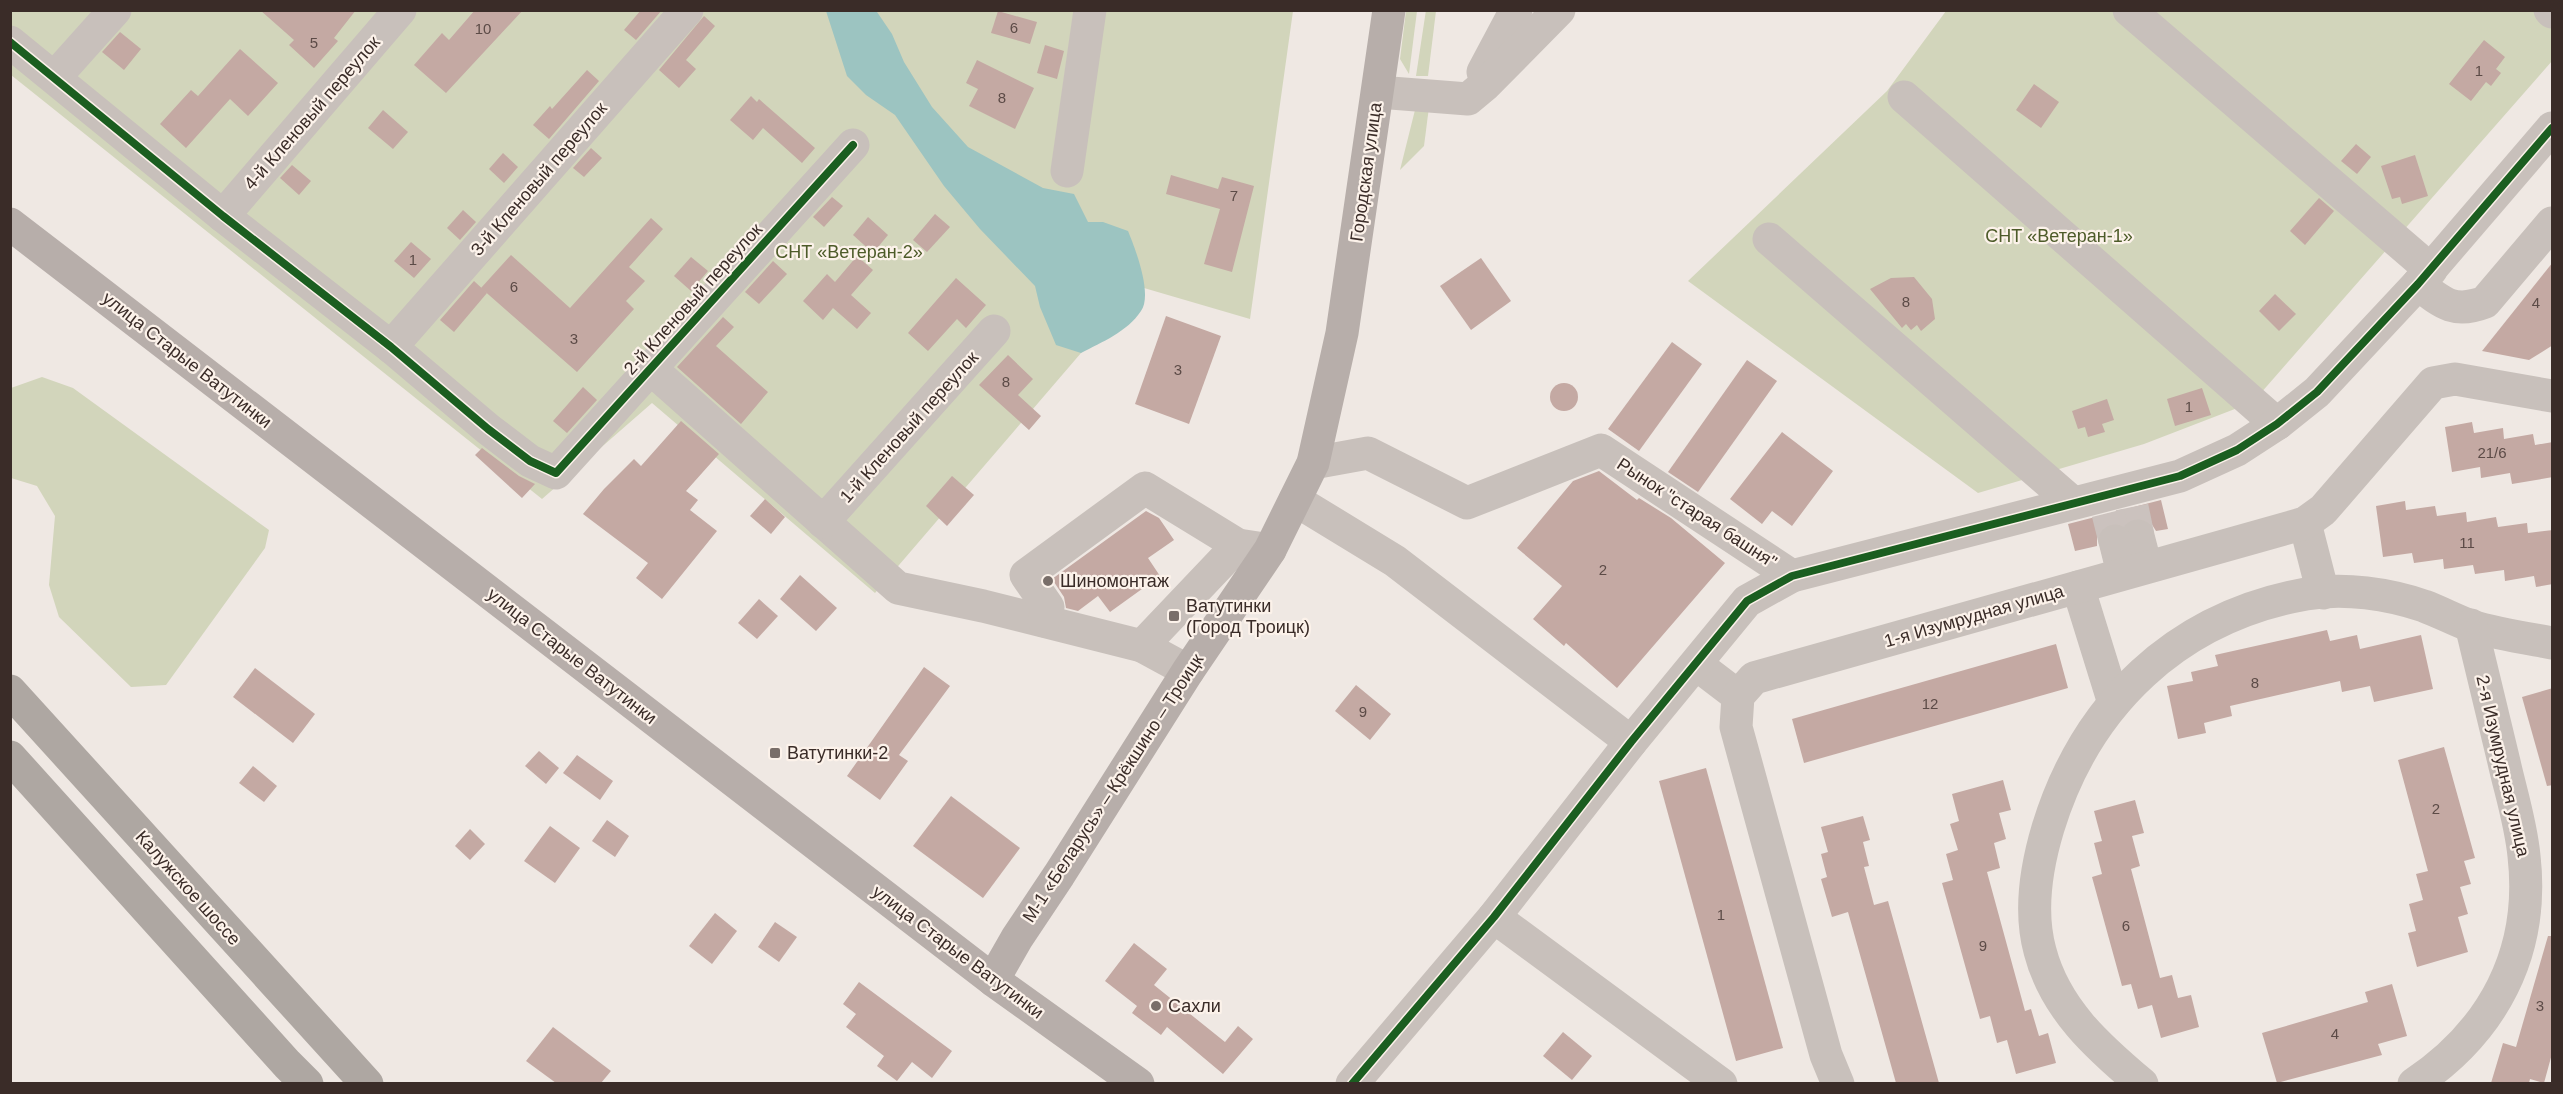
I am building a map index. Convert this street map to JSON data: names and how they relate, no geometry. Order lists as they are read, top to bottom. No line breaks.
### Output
{"streets":{"highway":["Калужское шоссе"],"main road":["Городская улица","улица Старые Ватутинки","М-1 «Беларусь» – Крёкшино – Троицк"],"street":["4-й Кленовый переулок","3-й Кленовый переулок","2-й Кленовый переулок","1-й Кленовый переулок","Рынок \"старая башня\"","1-я Изумрудная улица","2-я Изумрудная улица"]},"crossings":[["Городская улица","М-1 «Беларусь» – Крёкшино – Троицк"],["3-й Кленовый переулок","2-й Кленовый переулок"],["улица Старые Ватутинки","М-1 «Беларусь» – Крёкшино – Троицк"],["Рынок \"старая башня\"","М-1 «Беларусь» – Крёкшино – Троицк"]],"parks":["СНТ «Ветеран-1»","СНТ «Ветеран-2»"],"places":{"other":["Шиномонтаж","Сахли"],"transit":["Ватутинки (Город Троицк)","Ватутинки-2"]},"house_numbers":["6","10","5","1","8","7","1","6","8","4","3","3","8","1","21/6","11","2","8","12","9","2","1","6","9","3","4"]}
